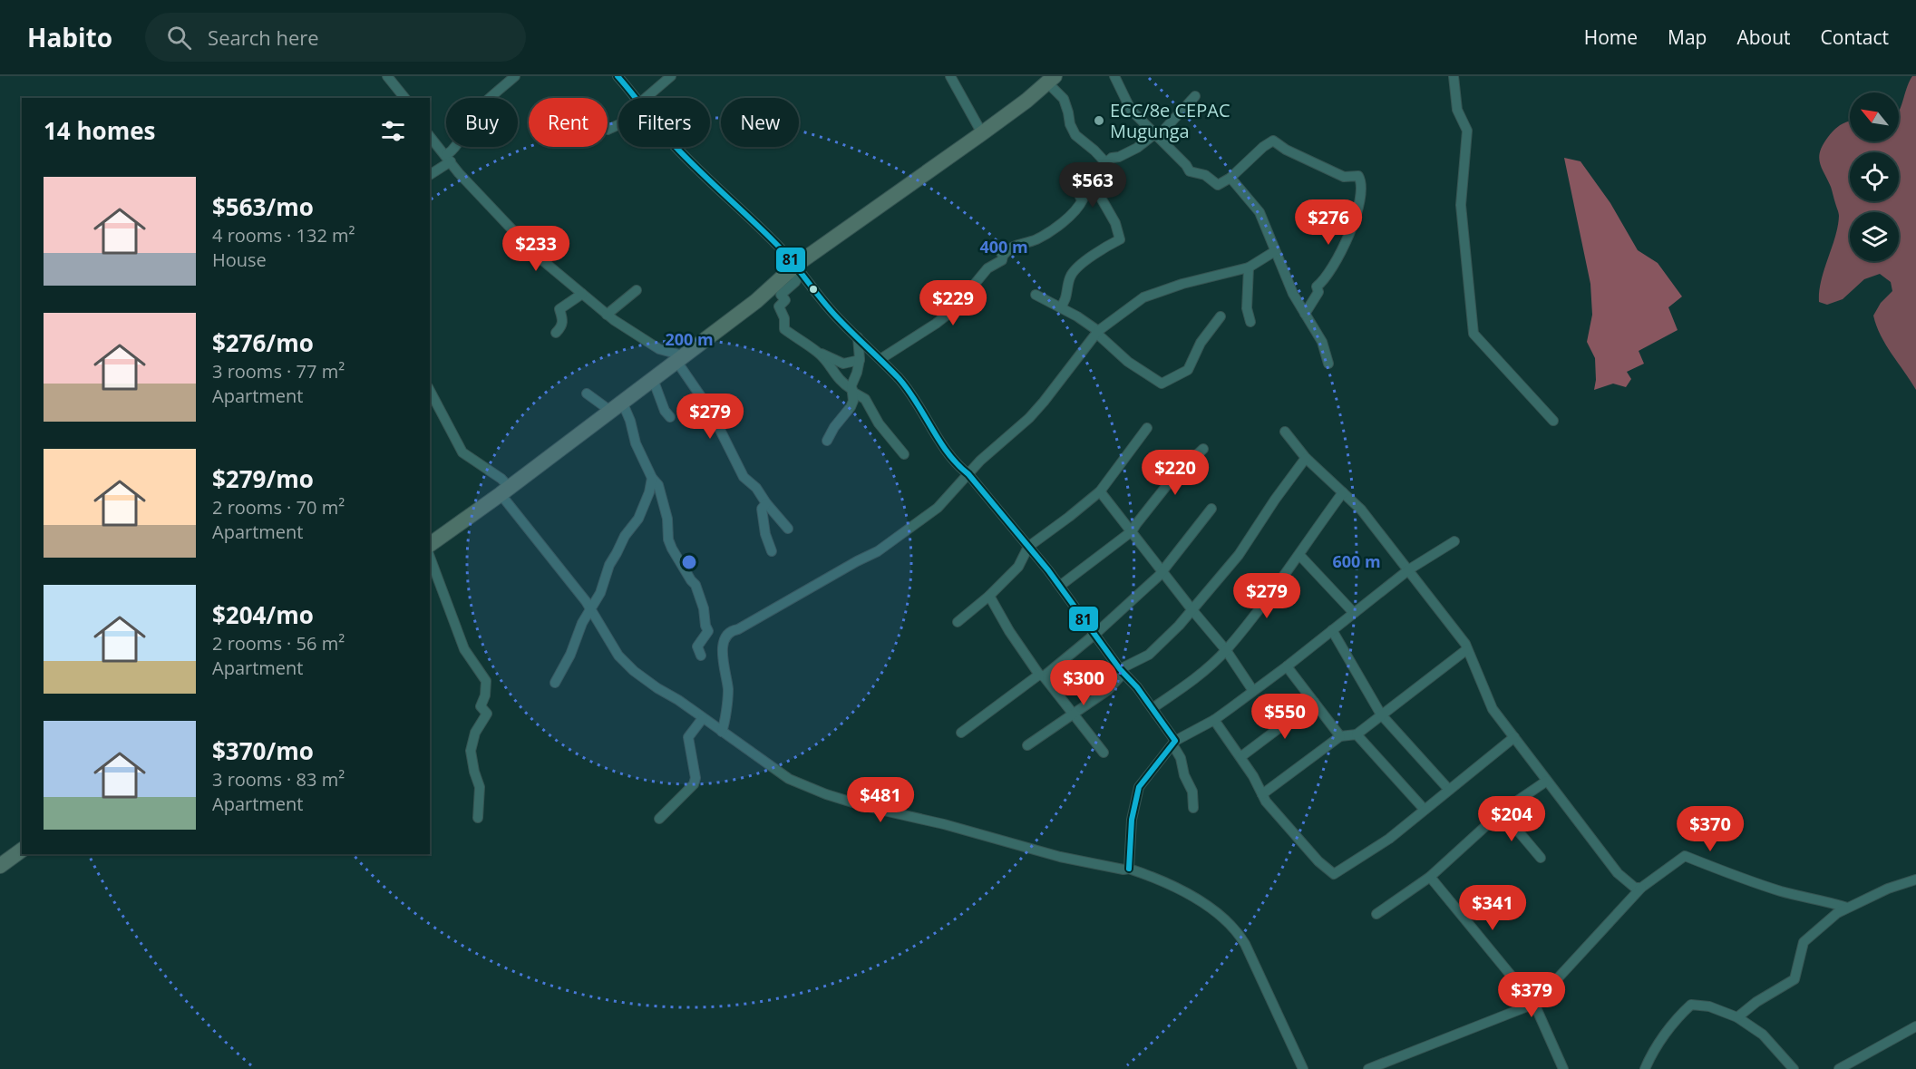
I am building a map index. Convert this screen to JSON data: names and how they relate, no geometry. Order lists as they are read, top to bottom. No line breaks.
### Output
{"places":["ECC/8e CEPAC Mugunga"],"lines":["transit line 81"],"north":"top left","page":{"header":"Habito","search":"Search here","nav":["Home","Map","About","Contact"],"chip":["Buy","Rent","Filters","New"],"heading":"14 homes","price":["$563","$276","$233","$229","$279","$220","$279","$300","$550","$481","$204","$370","$341","$379"],"list":[{"name":"$563/mo","note":"4 rooms · 132 m² · House"},{"name":"$276/mo","note":"3 rooms · 77 m² · Apartment"},{"name":"$279/mo","note":"2 rooms · 70 m² · Apartment"},{"name":"$204/mo","note":"2 rooms · 56 m² · Apartment"},{"name":"$370/mo","note":"3 rooms · 83 m² · Apartment"}]},"rings":["400 m","200 m","600 m"]}
